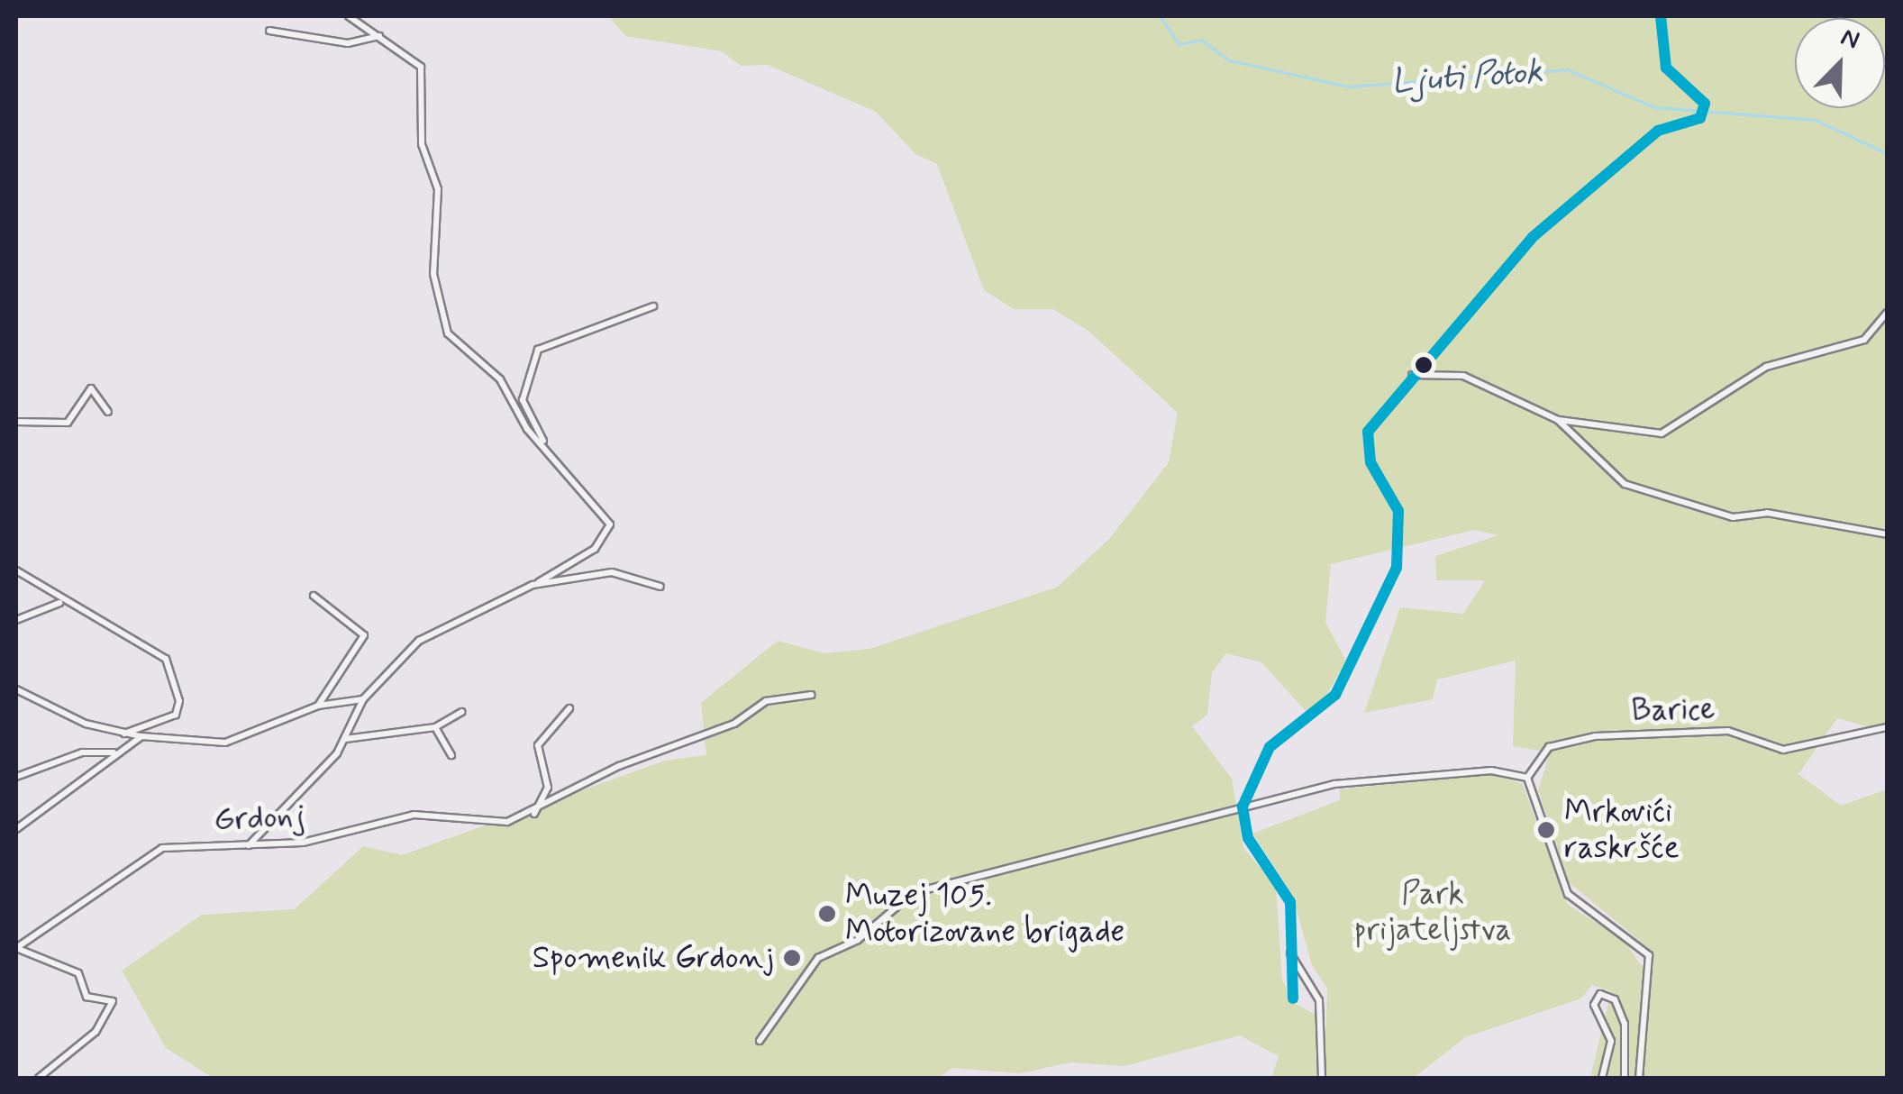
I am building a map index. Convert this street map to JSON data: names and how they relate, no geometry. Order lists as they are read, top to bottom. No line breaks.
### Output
{"streets":{"street":["Barice","Grdonj"]},"water":["Ljuti Potok"],"parks":["Park prijateljstva"],"places":["Mrkovići raskršće","Muzej 105. Motorizovane brigade","Spomenik Grdonj"],"north":"top right"}
